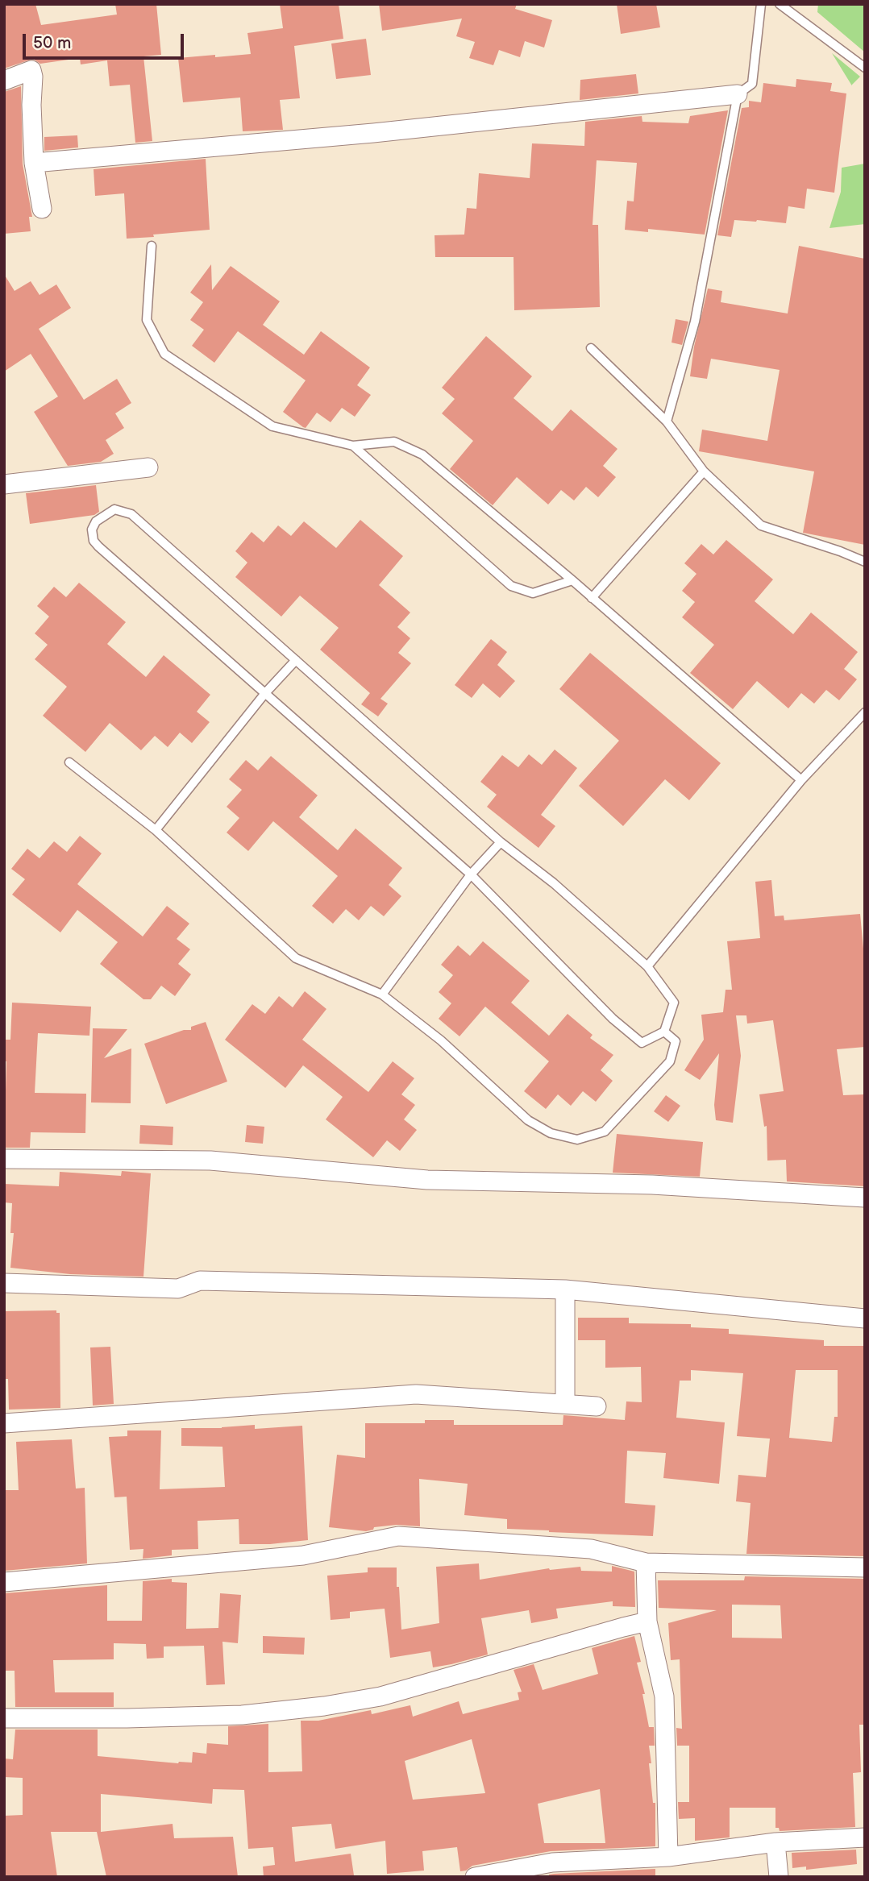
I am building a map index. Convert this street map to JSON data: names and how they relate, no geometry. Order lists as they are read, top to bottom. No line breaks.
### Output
{"scale_bar":"50 m"}
